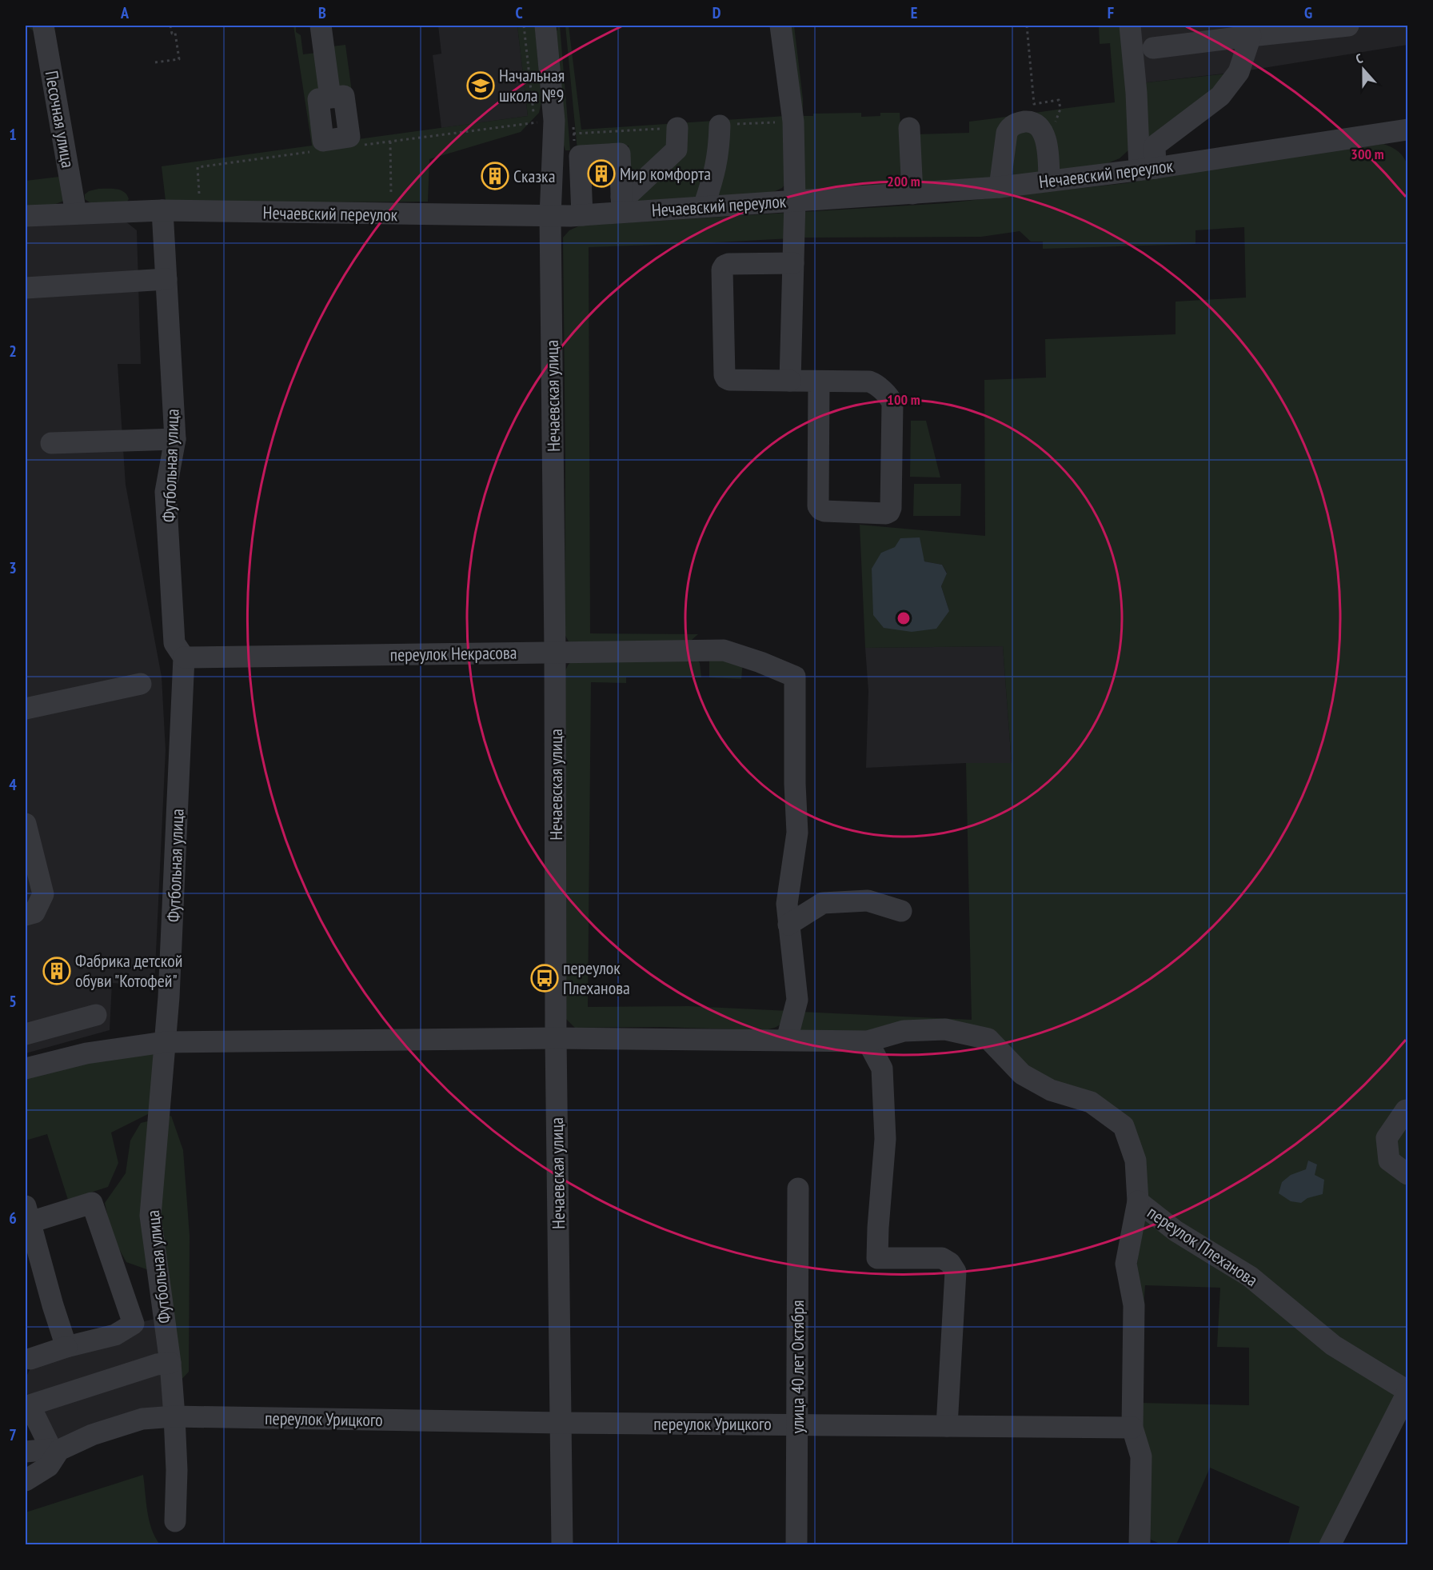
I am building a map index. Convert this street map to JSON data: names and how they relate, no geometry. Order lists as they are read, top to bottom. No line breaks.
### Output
{"streets":{"street":["Песочная улица","Нечаевский переулок","Нечаевская улица","Футбольная улица","переулок Некрасова","переулок Плеханова","улица 40 лет Октября","переулок Урицкого"]},"crossings":[["Песочная улица","Нечаевский переулок"],["Нечаевский переулок","Нечаевская улица"],["Нечаевский переулок","Футбольная улица"],["Нечаевская улица","переулок Некрасова"],["Нечаевская улица","переулок Плеханова"],["Нечаевская улица","переулок Урицкого"],["Футбольная улица","переулок Некрасова"],["Футбольная улица","переулок Плеханова"],["Футбольная улица","переулок Урицкого"],["улица 40 лет Октября","переулок Урицкого"]],"places":{"school or university":["Начальная школа №9"],"building":["Мир комфорта","Сказка","Фабрика детской обуви \"Котофей\""],"bus stop":["переулок Плеханова"]},"north":"top","grid":{"columns":["A","B","C","D","E","F","G"],"rows":["1","2","3","4","5","6","7"]},"rings":["300 m","200 m","100 m"]}
